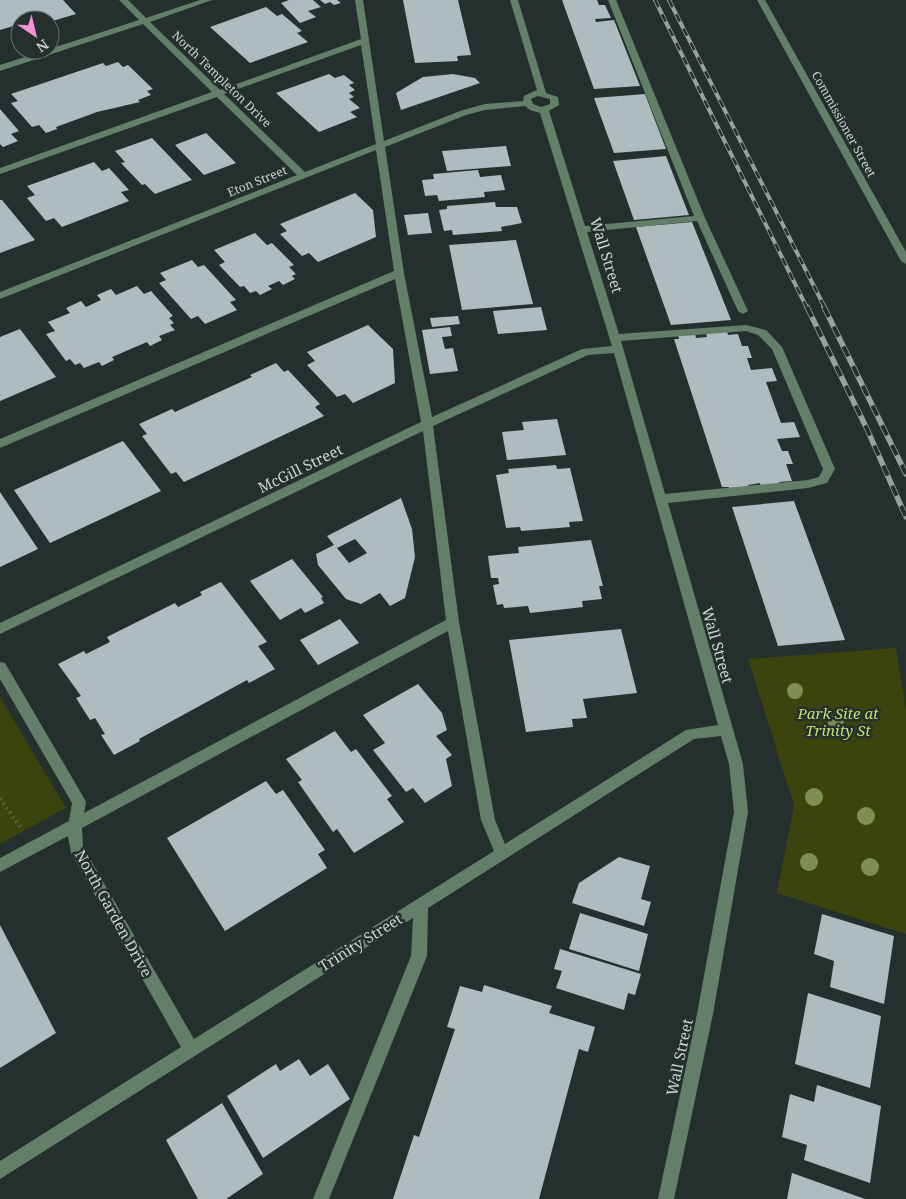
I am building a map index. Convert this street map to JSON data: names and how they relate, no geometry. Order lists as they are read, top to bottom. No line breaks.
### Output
{"streets":{"street":["North Templeton Drive","Commissioner Street","Eton Street","Wall Street","McGill Street","North Garden Drive","Trinity Street"]},"crossings":[["North Templeton Drive","Eton Street"],["Wall Street","McGill Street"],["Wall Street","Trinity Street"],["North Garden Drive","Trinity Street"]],"parks":["Park Site at Trinity St"],"north":"bottom right"}
